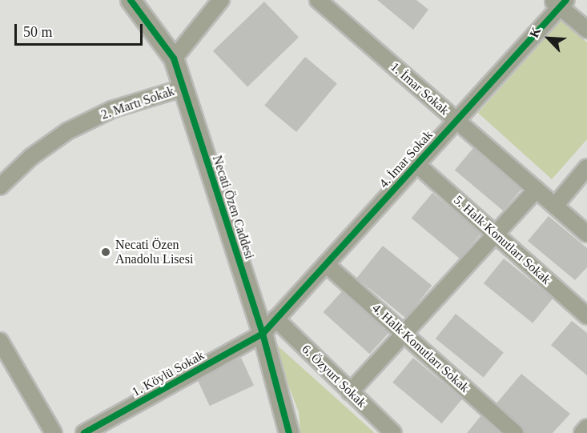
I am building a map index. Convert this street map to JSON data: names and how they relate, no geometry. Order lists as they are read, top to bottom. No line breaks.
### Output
{"streets":{"street":["1. İmar Sokak","2. Martı Sokak","4. İmar Sokak","Necati Özen Caddesi","5. Halk Konutları Sokak","4. Halk Konutları Sokak","1. Köylü Sokak","6. Özyurt Sokak"]},"crossings":[["1. İmar Sokak","4. İmar Sokak"],["2. Martı Sokak","Necati Özen Caddesi"],["4. İmar Sokak","Necati Özen Caddesi"],["4. İmar Sokak","5. Halk Konutları Sokak"],["4. İmar Sokak","4. Halk Konutları Sokak"],["4. İmar Sokak","1. Köylü Sokak"],["4. İmar Sokak","6. Özyurt Sokak"],["Necati Özen Caddesi","1. Köylü Sokak"]],"places":["Necati Özen Anadolu Lisesi"],"scale_bar":"50 m","north":"top left"}
